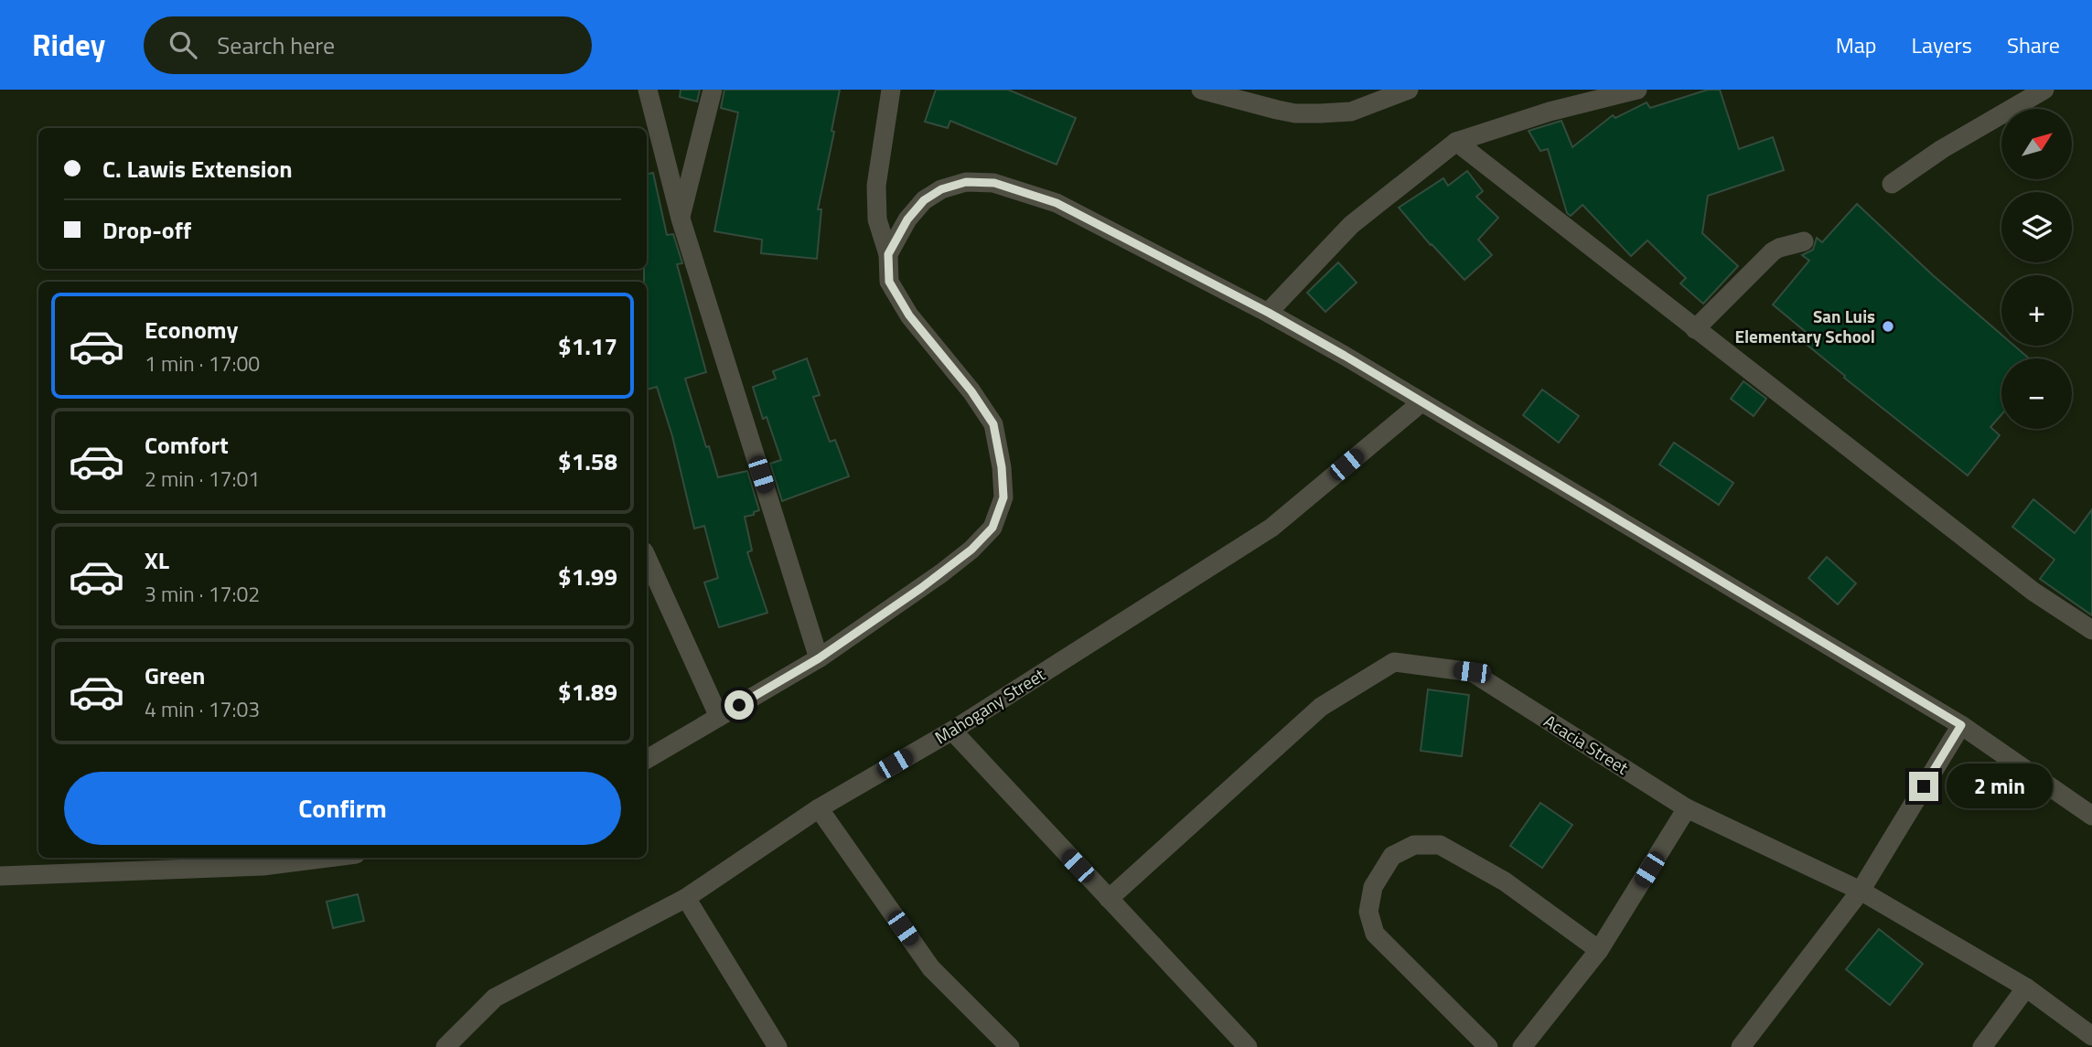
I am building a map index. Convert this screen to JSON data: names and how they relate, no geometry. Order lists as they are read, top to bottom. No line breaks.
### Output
{"streets":{"street":["Mahogany Street","Acacia Street"]},"places":["San Luis Elementary School"],"north":"top right","page":{"header":"Ridey","search":"Search here","nav":["Map","Layers","Share"],"map_buttons":["+","−"],"banner":["C. Lawis Extension","Drop-off"],"list":[{"name":"Economy","note":"1 min · 17:00","value":"$1.17"},{"name":"Comfort","note":"2 min · 17:01","value":"$1.58"},{"name":"XL","note":"3 min · 17:02","value":"$1.99"},{"name":"Green","note":"4 min · 17:03","value":"$1.89"}],"buttons":"Confirm","bubble":"2 min"}}
